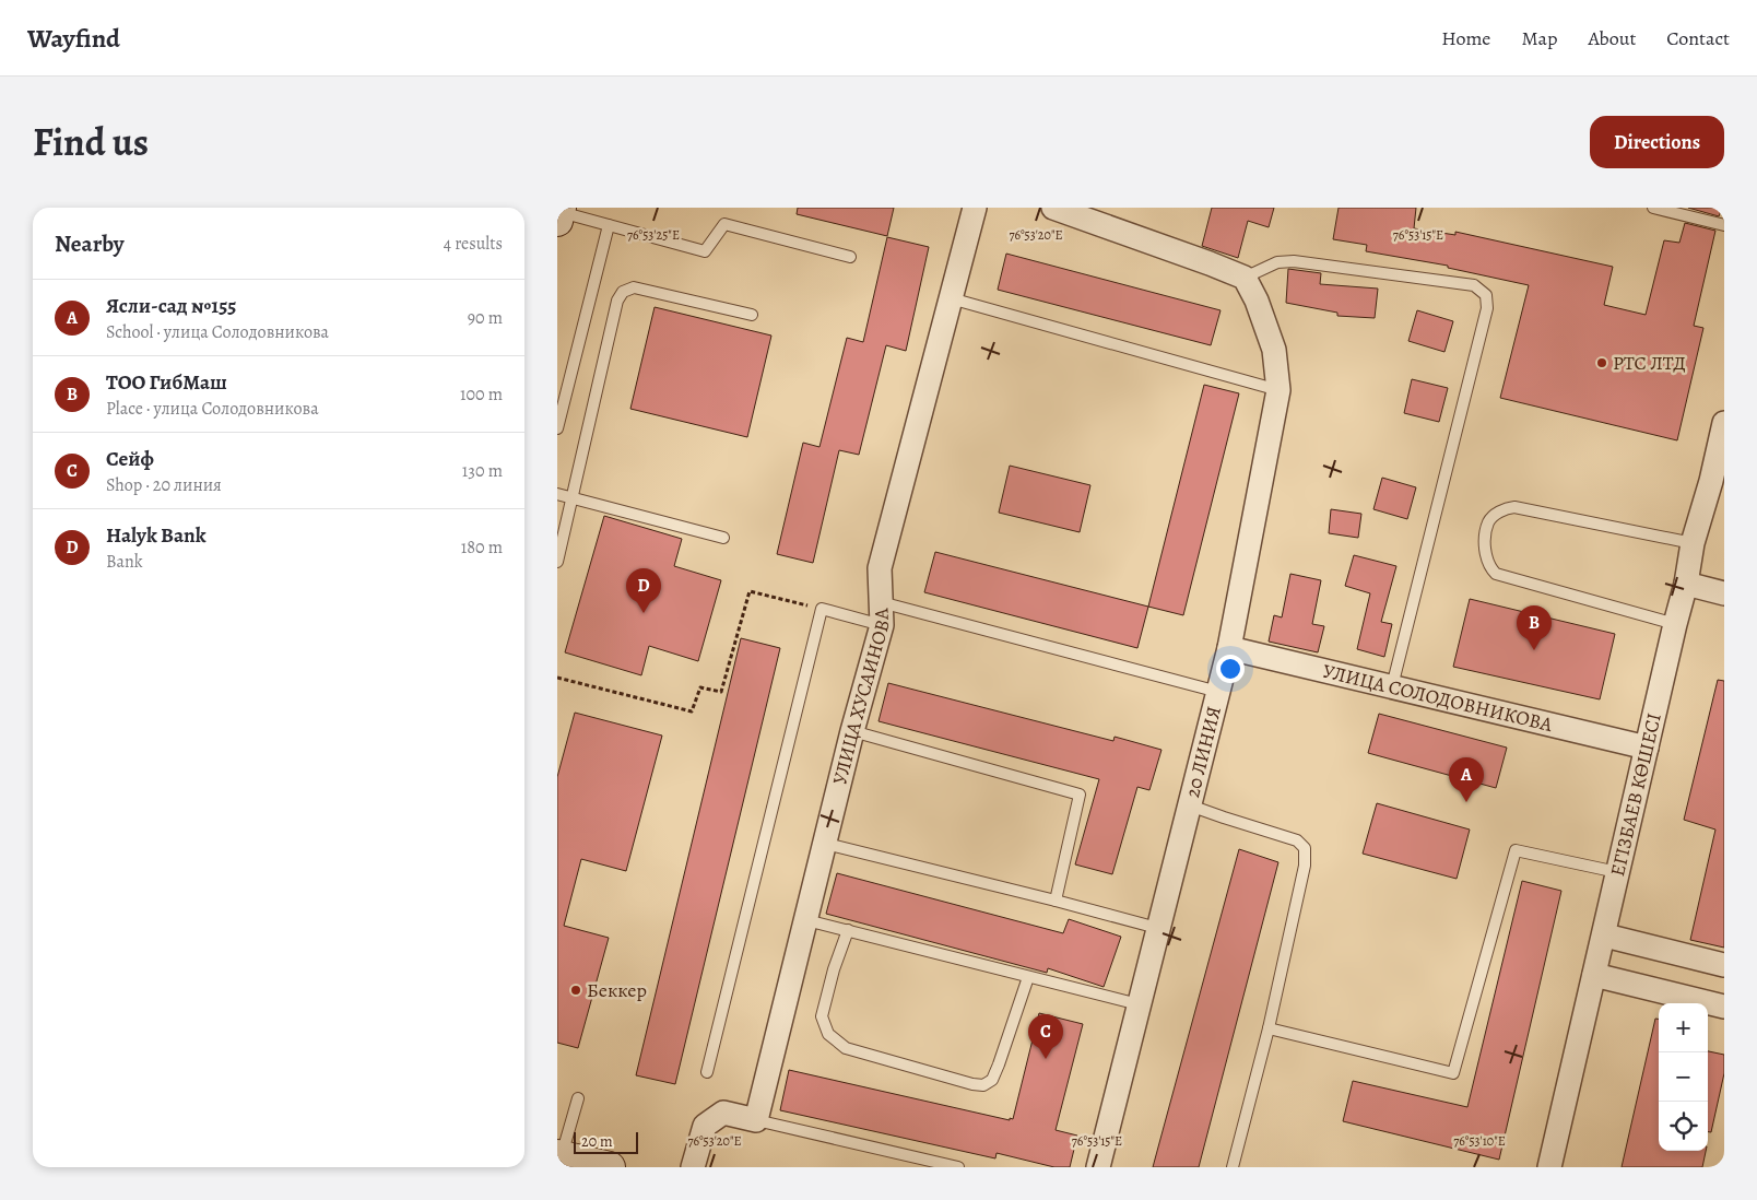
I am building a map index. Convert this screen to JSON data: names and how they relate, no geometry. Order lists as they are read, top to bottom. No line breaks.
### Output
{"streets":{"street":["УЛИЦА ХУСАИНОВА","УЛИЦА СОЛОДОВНИКОВА","20 ЛИНИЯ","ЕГІЗБАЕВ КӨШЕСІ"]},"crossings":[["УЛИЦА СОЛОДОВНИКОВА","20 ЛИНИЯ"],["УЛИЦА СОЛОДОВНИКОВА","ЕГІЗБАЕВ КӨШЕСІ"]],"places":["РТС ЛТД","Беккер"],"scale_bar":"20 m","page":{"header":"Wayfind","nav":["Home","Map","About","Contact"],"title":"Find us","buttons":"Directions","heading":["Nearby","4 results"],"list":[{"mark":"A","name":"Ясли-сад №155","note":"School · улица Солодовникова","value":"90 m"},{"mark":"B","name":"ТОО ГибМаш","note":"Place · улица Солодовникова","value":"100 m"},{"mark":"C","name":"Сейф","note":"Shop · 20 линия","value":"130 m"},{"mark":"D","name":"Halyk Bank","note":"Bank","value":"180 m"}],"pins":["D","B","A","C"],"map_buttons":["+","−"],"scale":"20 m"},"coordinates":["76°53'25\"E","76°53'20\"E","76°53'15\"E","76°53'10\"E"]}
